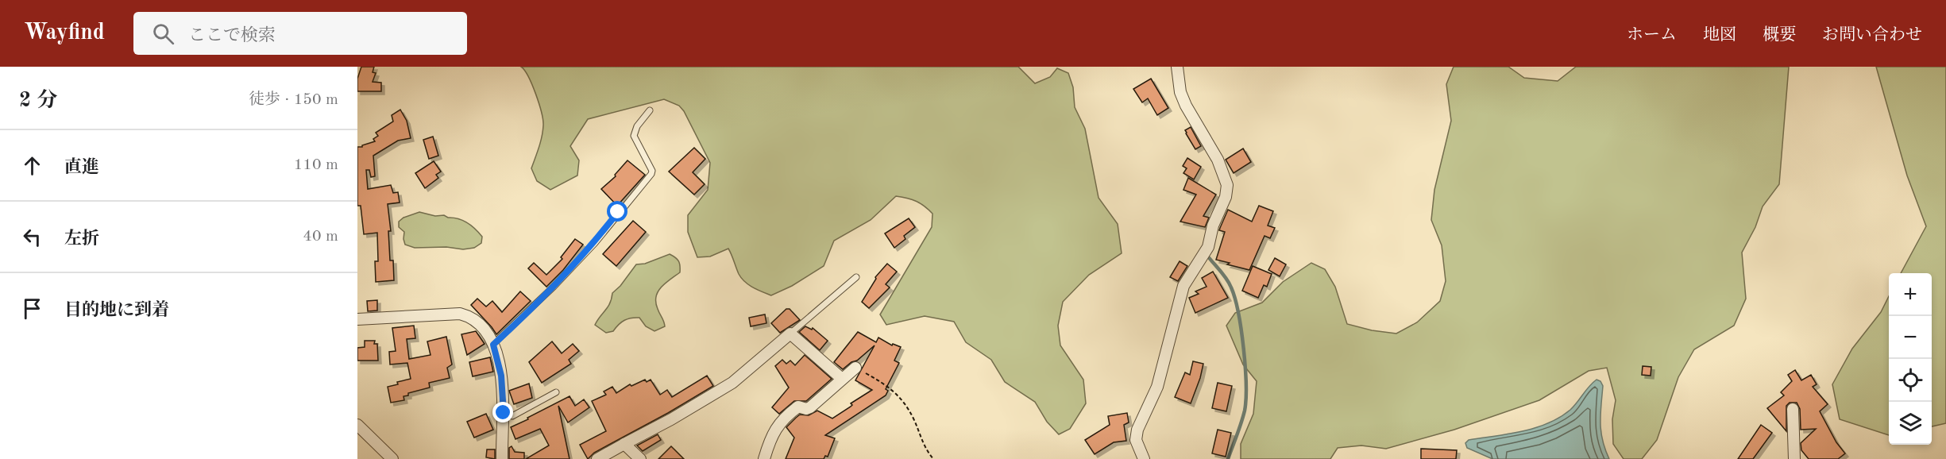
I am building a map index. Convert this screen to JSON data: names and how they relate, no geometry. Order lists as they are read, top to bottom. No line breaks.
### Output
{"page":{"header":"Wayfind","search":"ここで検索","nav":["ホーム","地図","概要","お問い合わせ"],"heading":["2 分","徒歩 · 150 m"],"list":[["直進","110 m"],["左折","40 m"],"目的地に到着"],"map_buttons":["+","−"]}}
